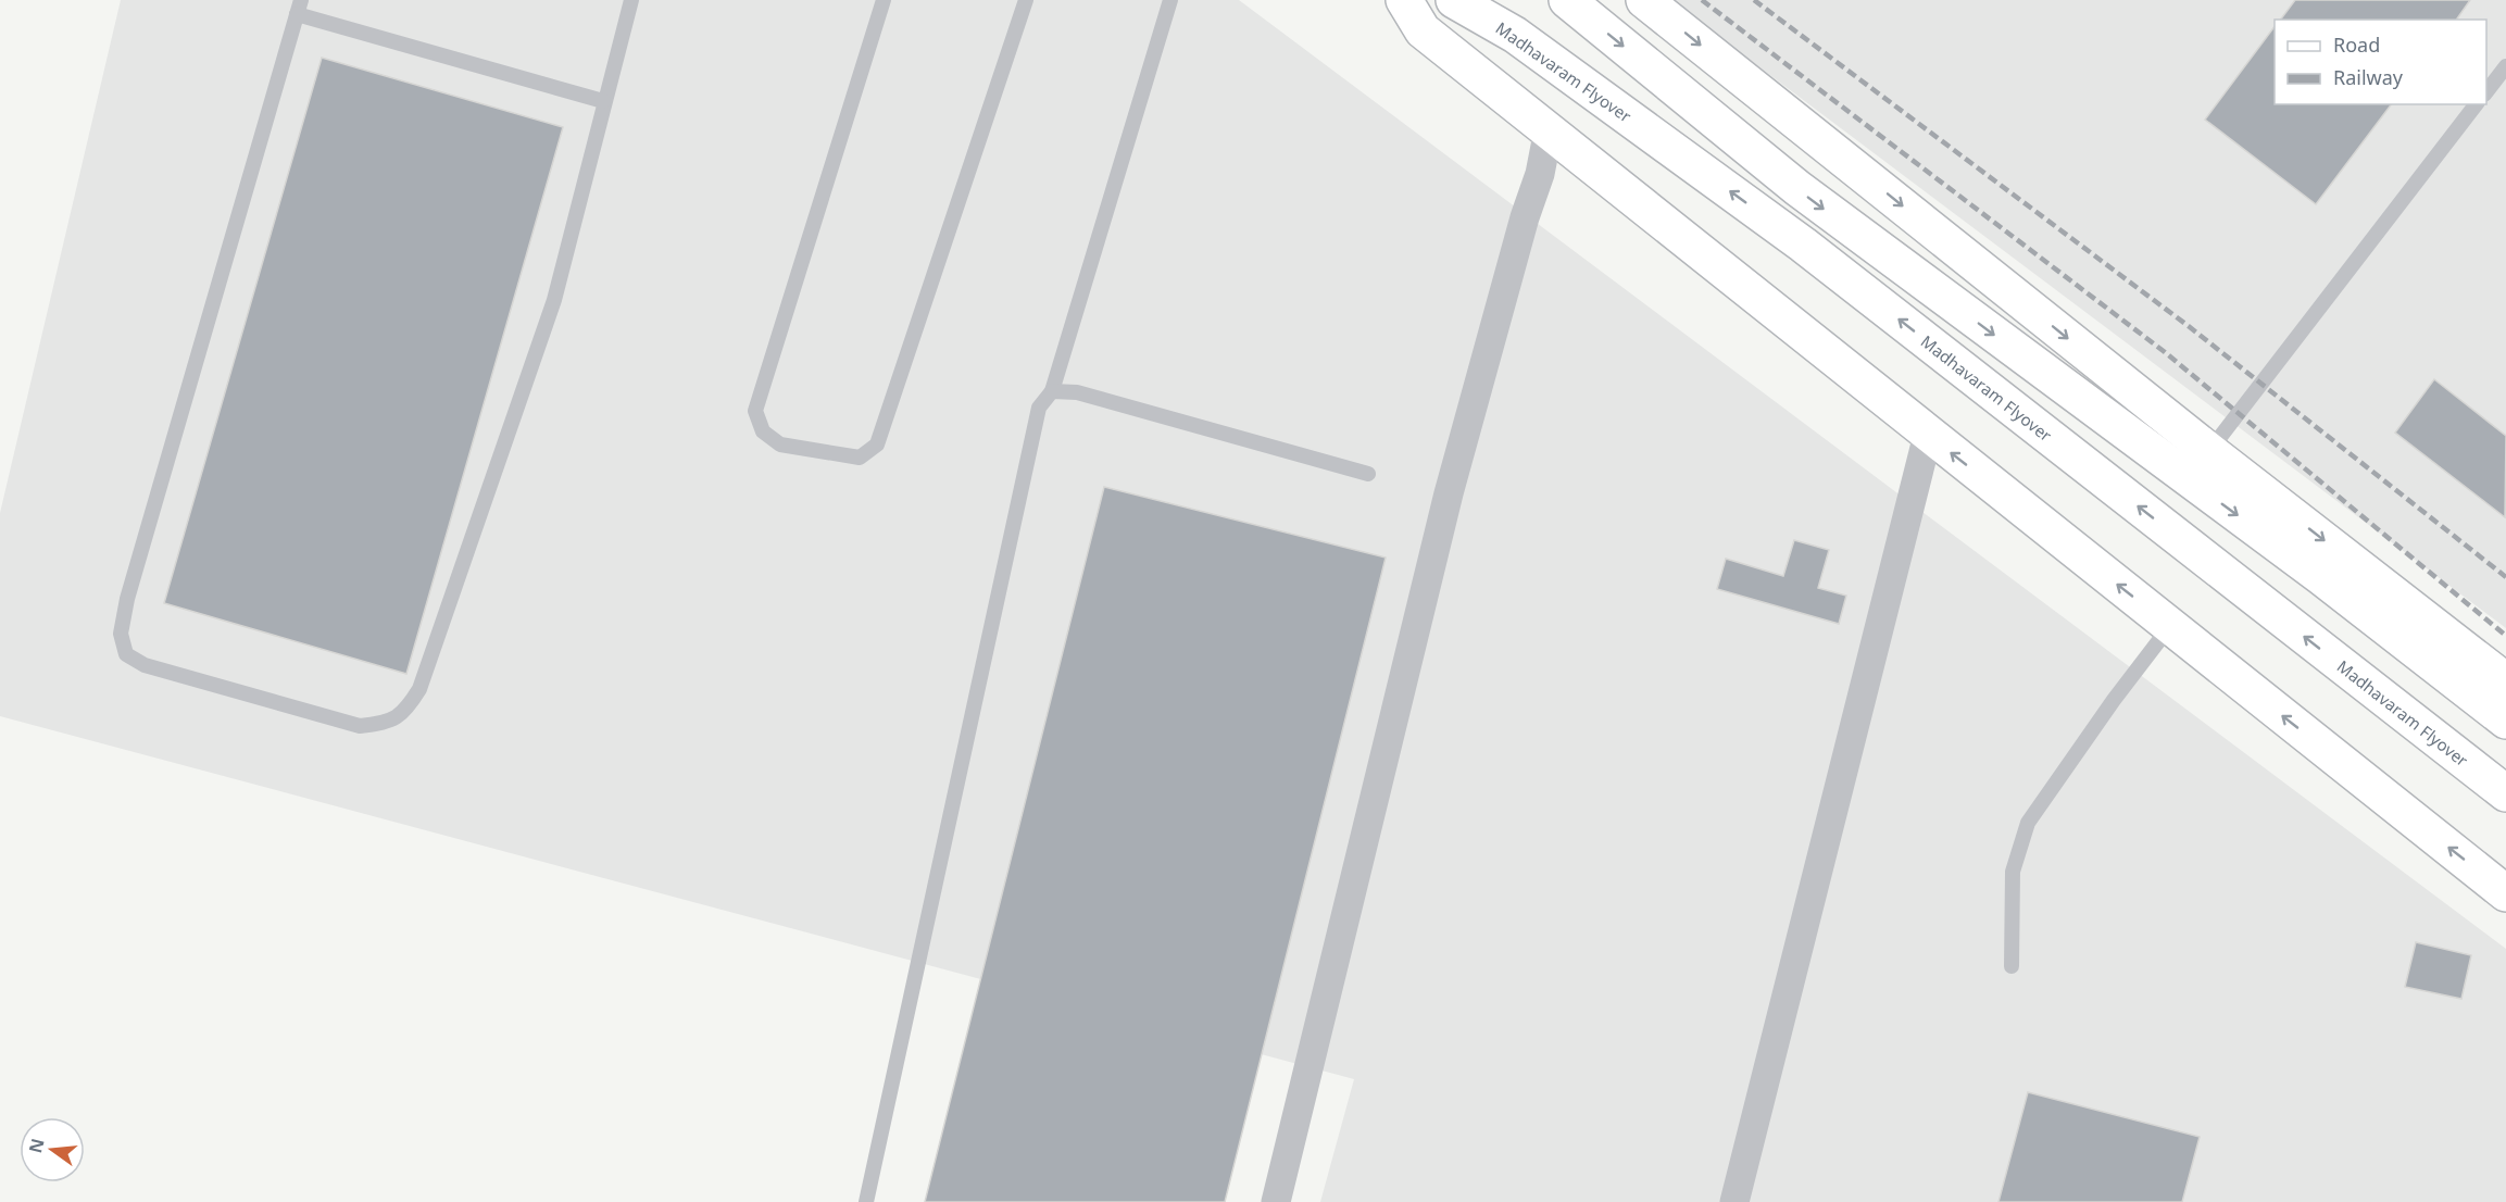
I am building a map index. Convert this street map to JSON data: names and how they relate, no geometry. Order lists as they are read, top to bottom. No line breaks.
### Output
{"streets":{"main road":["Madhavaram Flyover"]},"legend":["Road","Railway"],"north":"left"}
